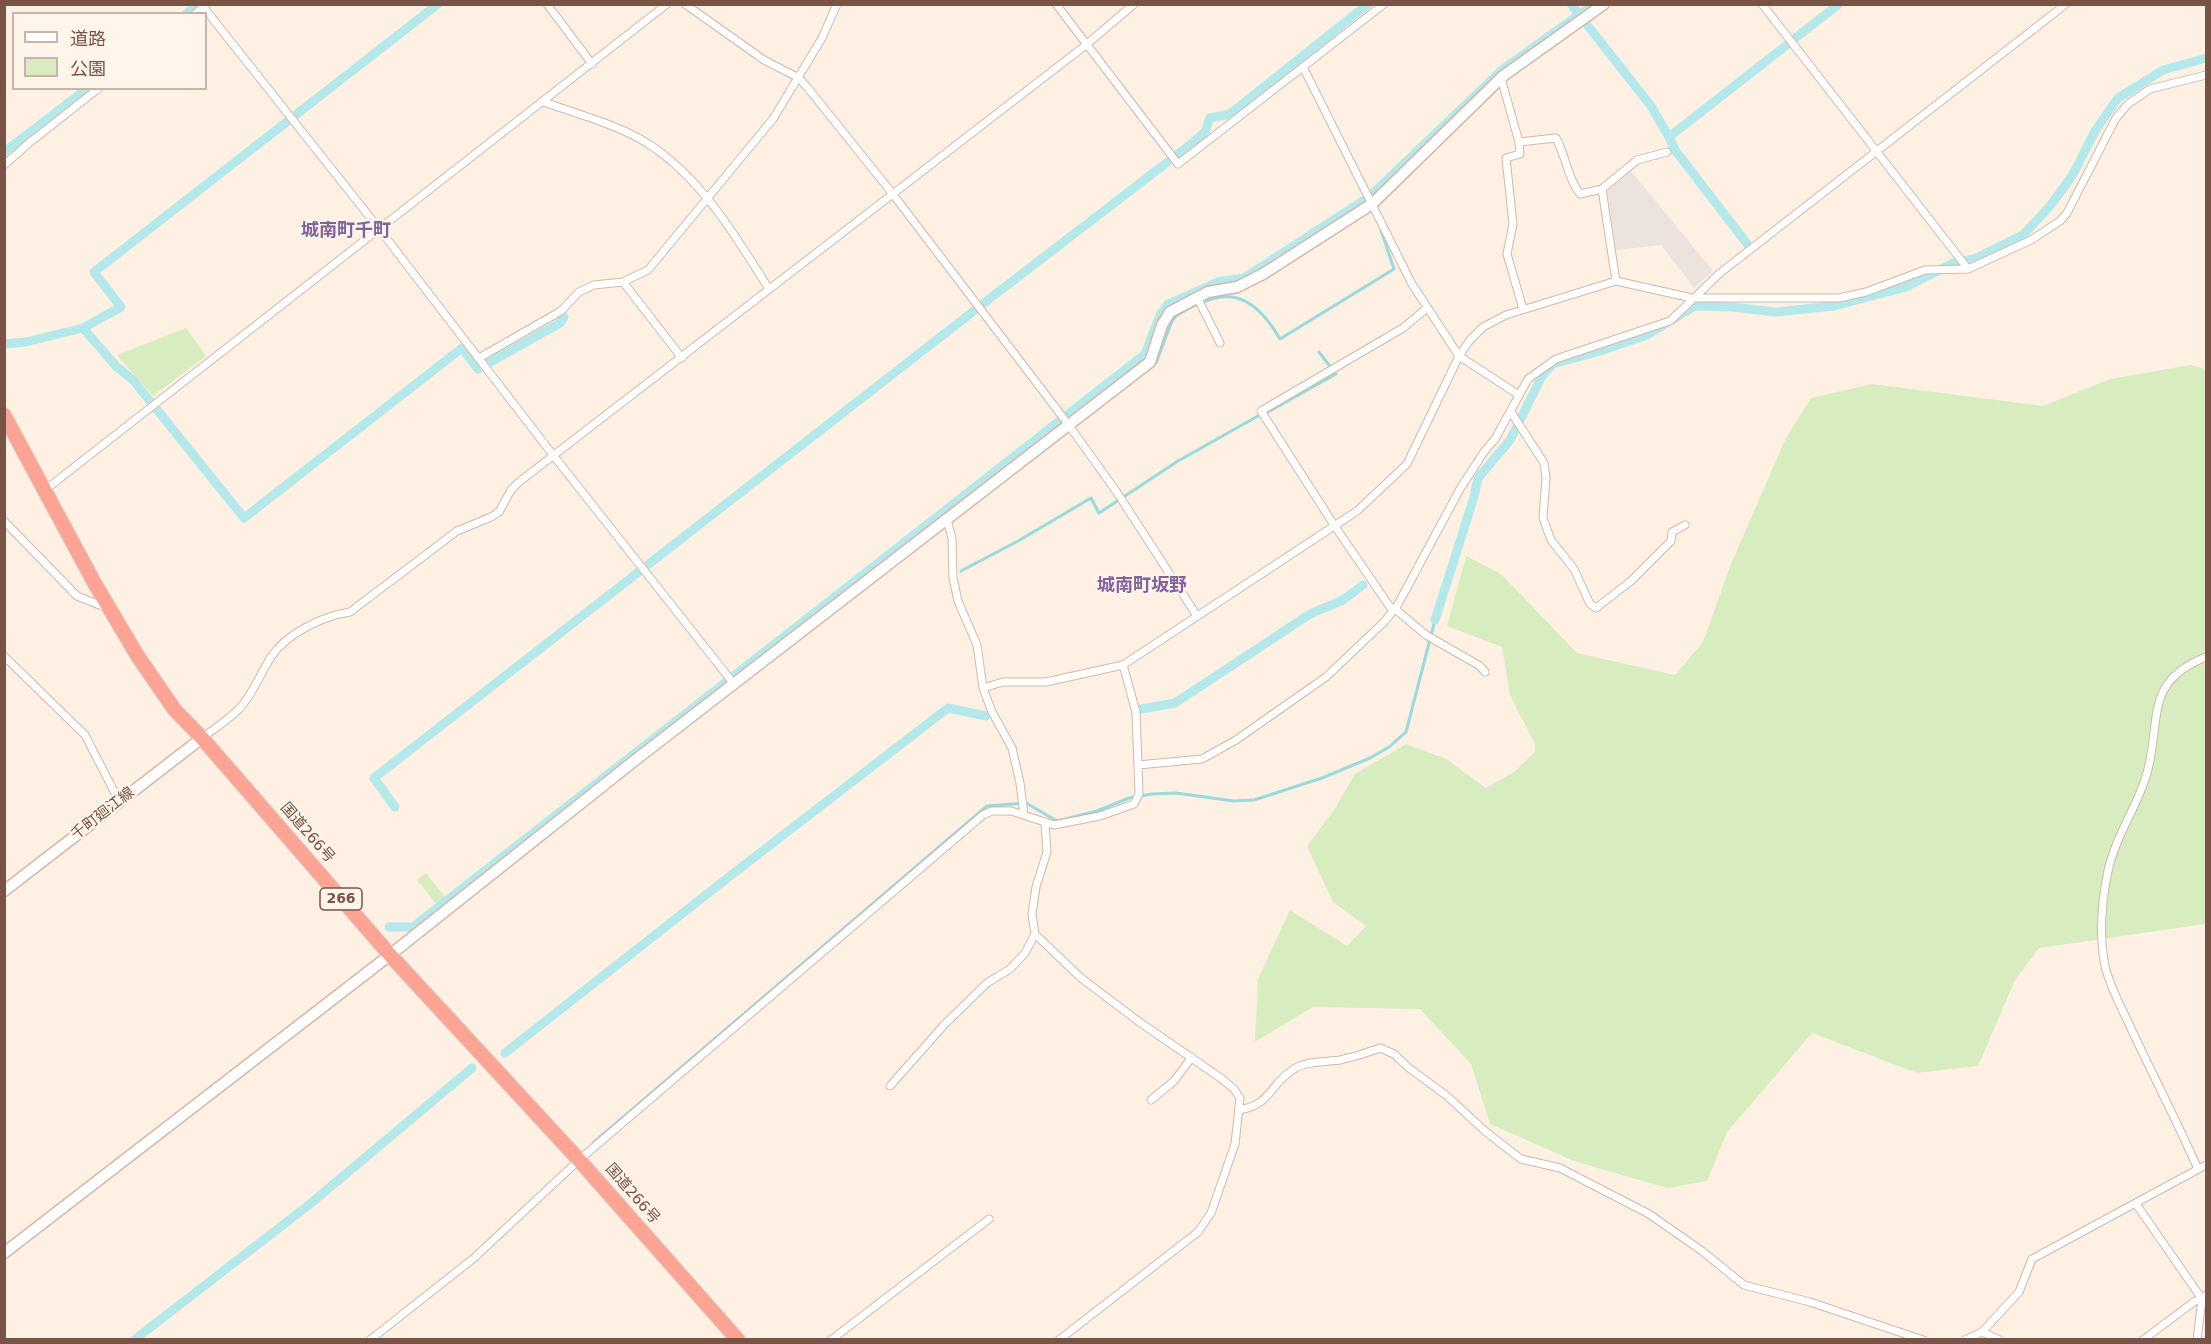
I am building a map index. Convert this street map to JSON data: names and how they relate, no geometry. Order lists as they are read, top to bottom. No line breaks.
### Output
{"streets":{"highway":["国道266号","266"],"street":["千町廻江線"]},"crossings":[["千町廻江線","国道266号"]],"districts":["城南町千町","城南町坂野"],"legend":["道路","公園"]}
